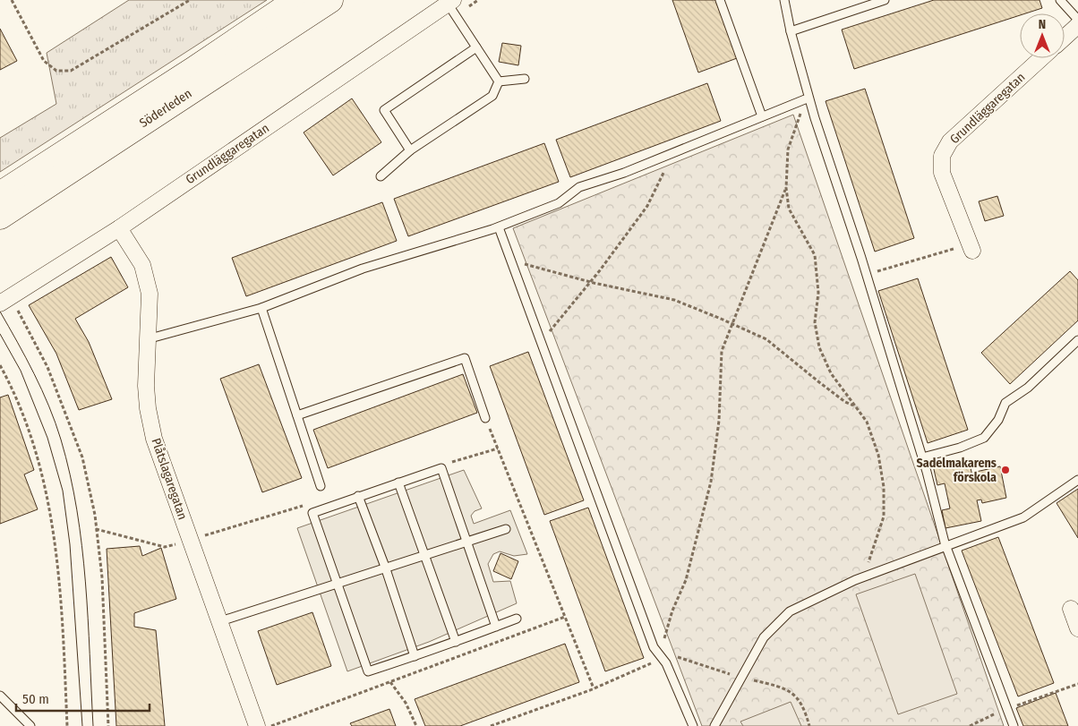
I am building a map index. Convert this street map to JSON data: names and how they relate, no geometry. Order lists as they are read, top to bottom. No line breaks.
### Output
{"streets":{"highway":["Söderleden"],"street":["Grundläggaregatan","Plåtslagaregatan"]},"crossings":[["Grundläggaregatan","Plåtslagaregatan"]],"places":["Sadelmakarens förskola"],"scale_bar":"50 m","north":"top"}
